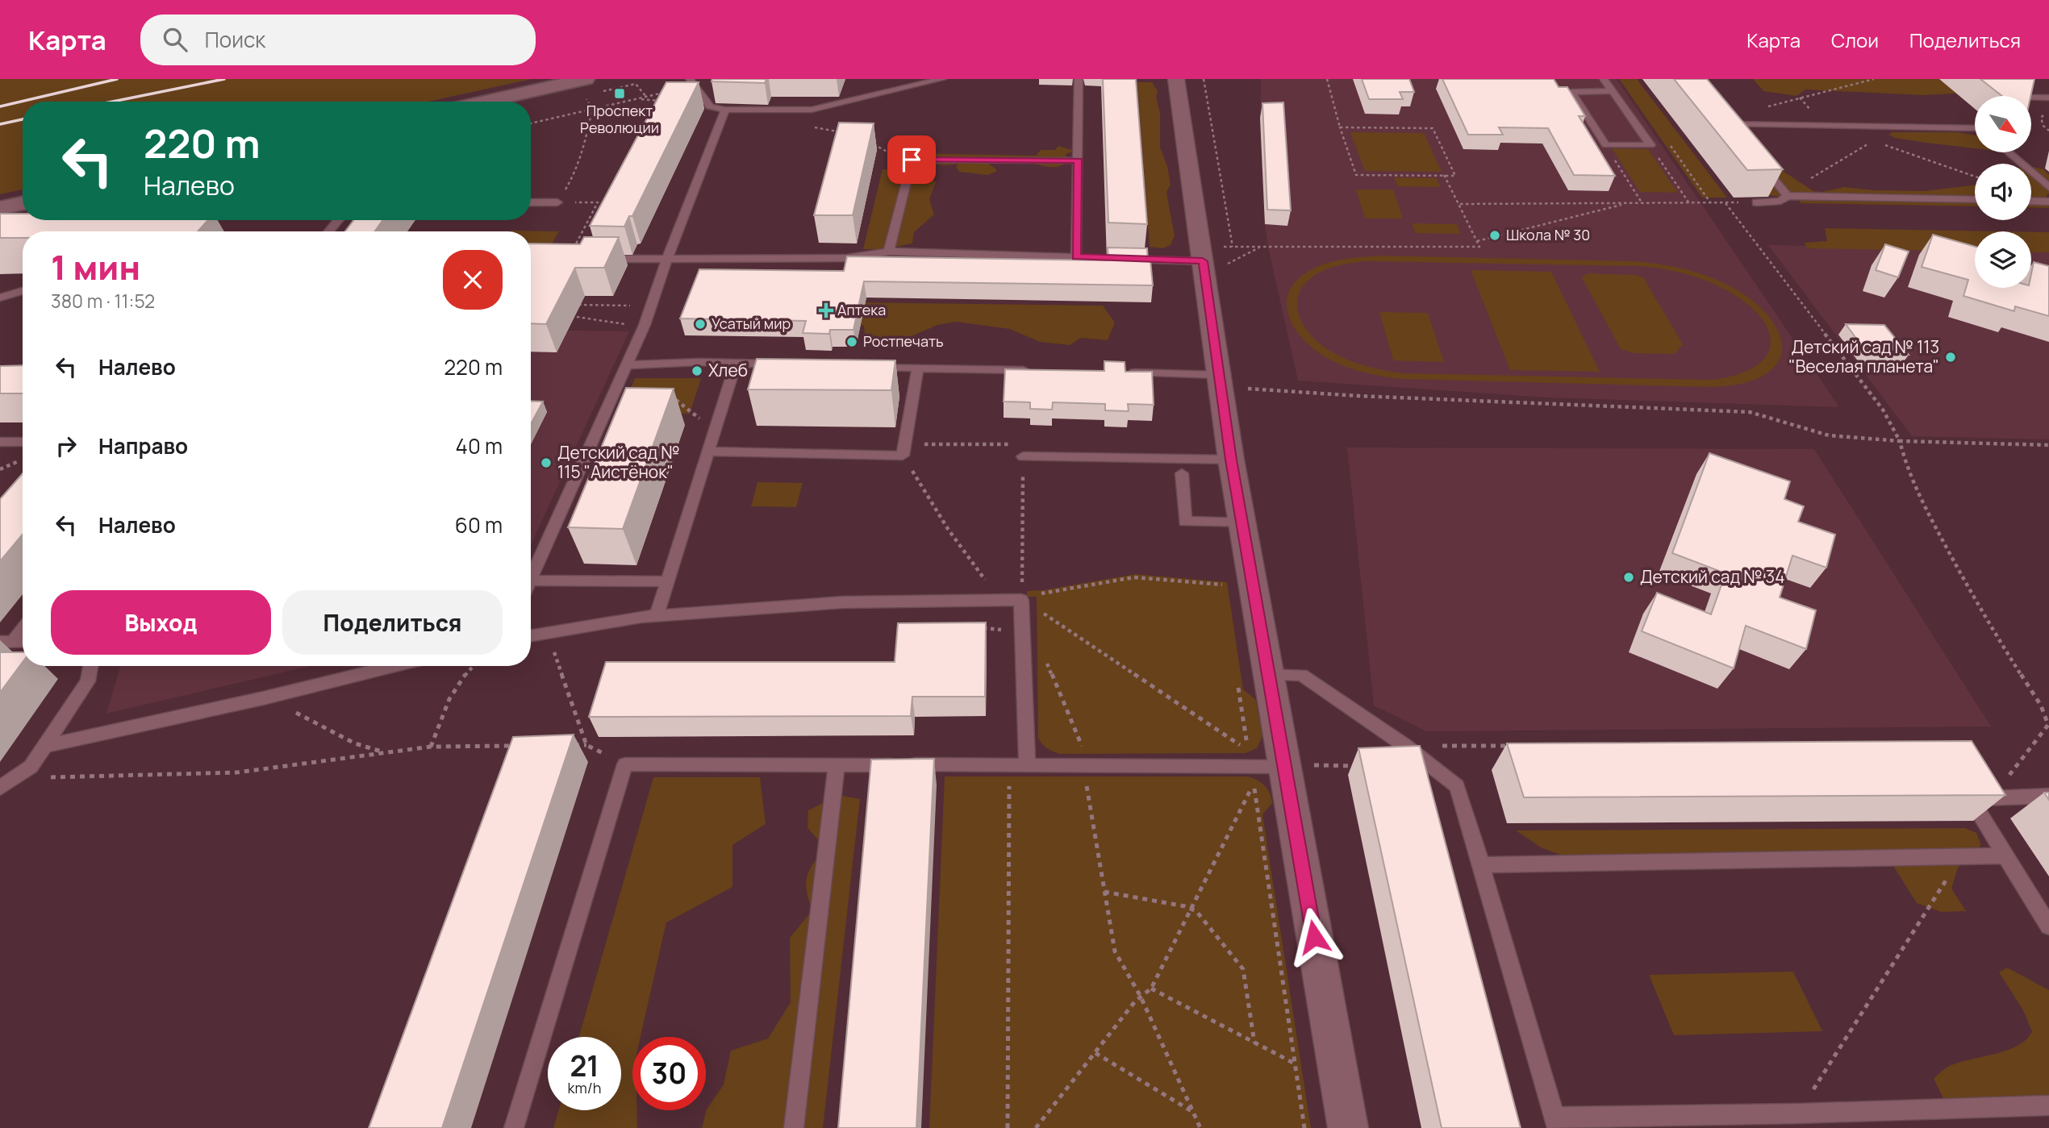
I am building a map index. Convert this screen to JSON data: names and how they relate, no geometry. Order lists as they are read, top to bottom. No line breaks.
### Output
{"places":{"transit":["Проспект Революции"],"other":["Школа № 30","Усатый мир","Ростпечать","Детский сад № 113 \"Веселая планета\"","Хлеб","Детский сад № 115 \"Аистёнок\"","Детский сад № 34"],"health":["Аптека"]},"north":"bottom right","page":{"header":"Карта","search":"Поиск","nav":["Карта","Слои","Поделиться"],"turn":["220 m","Налево"],"heading":["1 мин","380 m · 11:52"],"list":[{"name":"Налево","value":"220 m"},{"name":"Направо","value":"40 m"},{"name":"Налево","value":"60 m"}],"buttons":["Выход","Поделиться"],"speed":"21 km/h","limit":"30"}}
